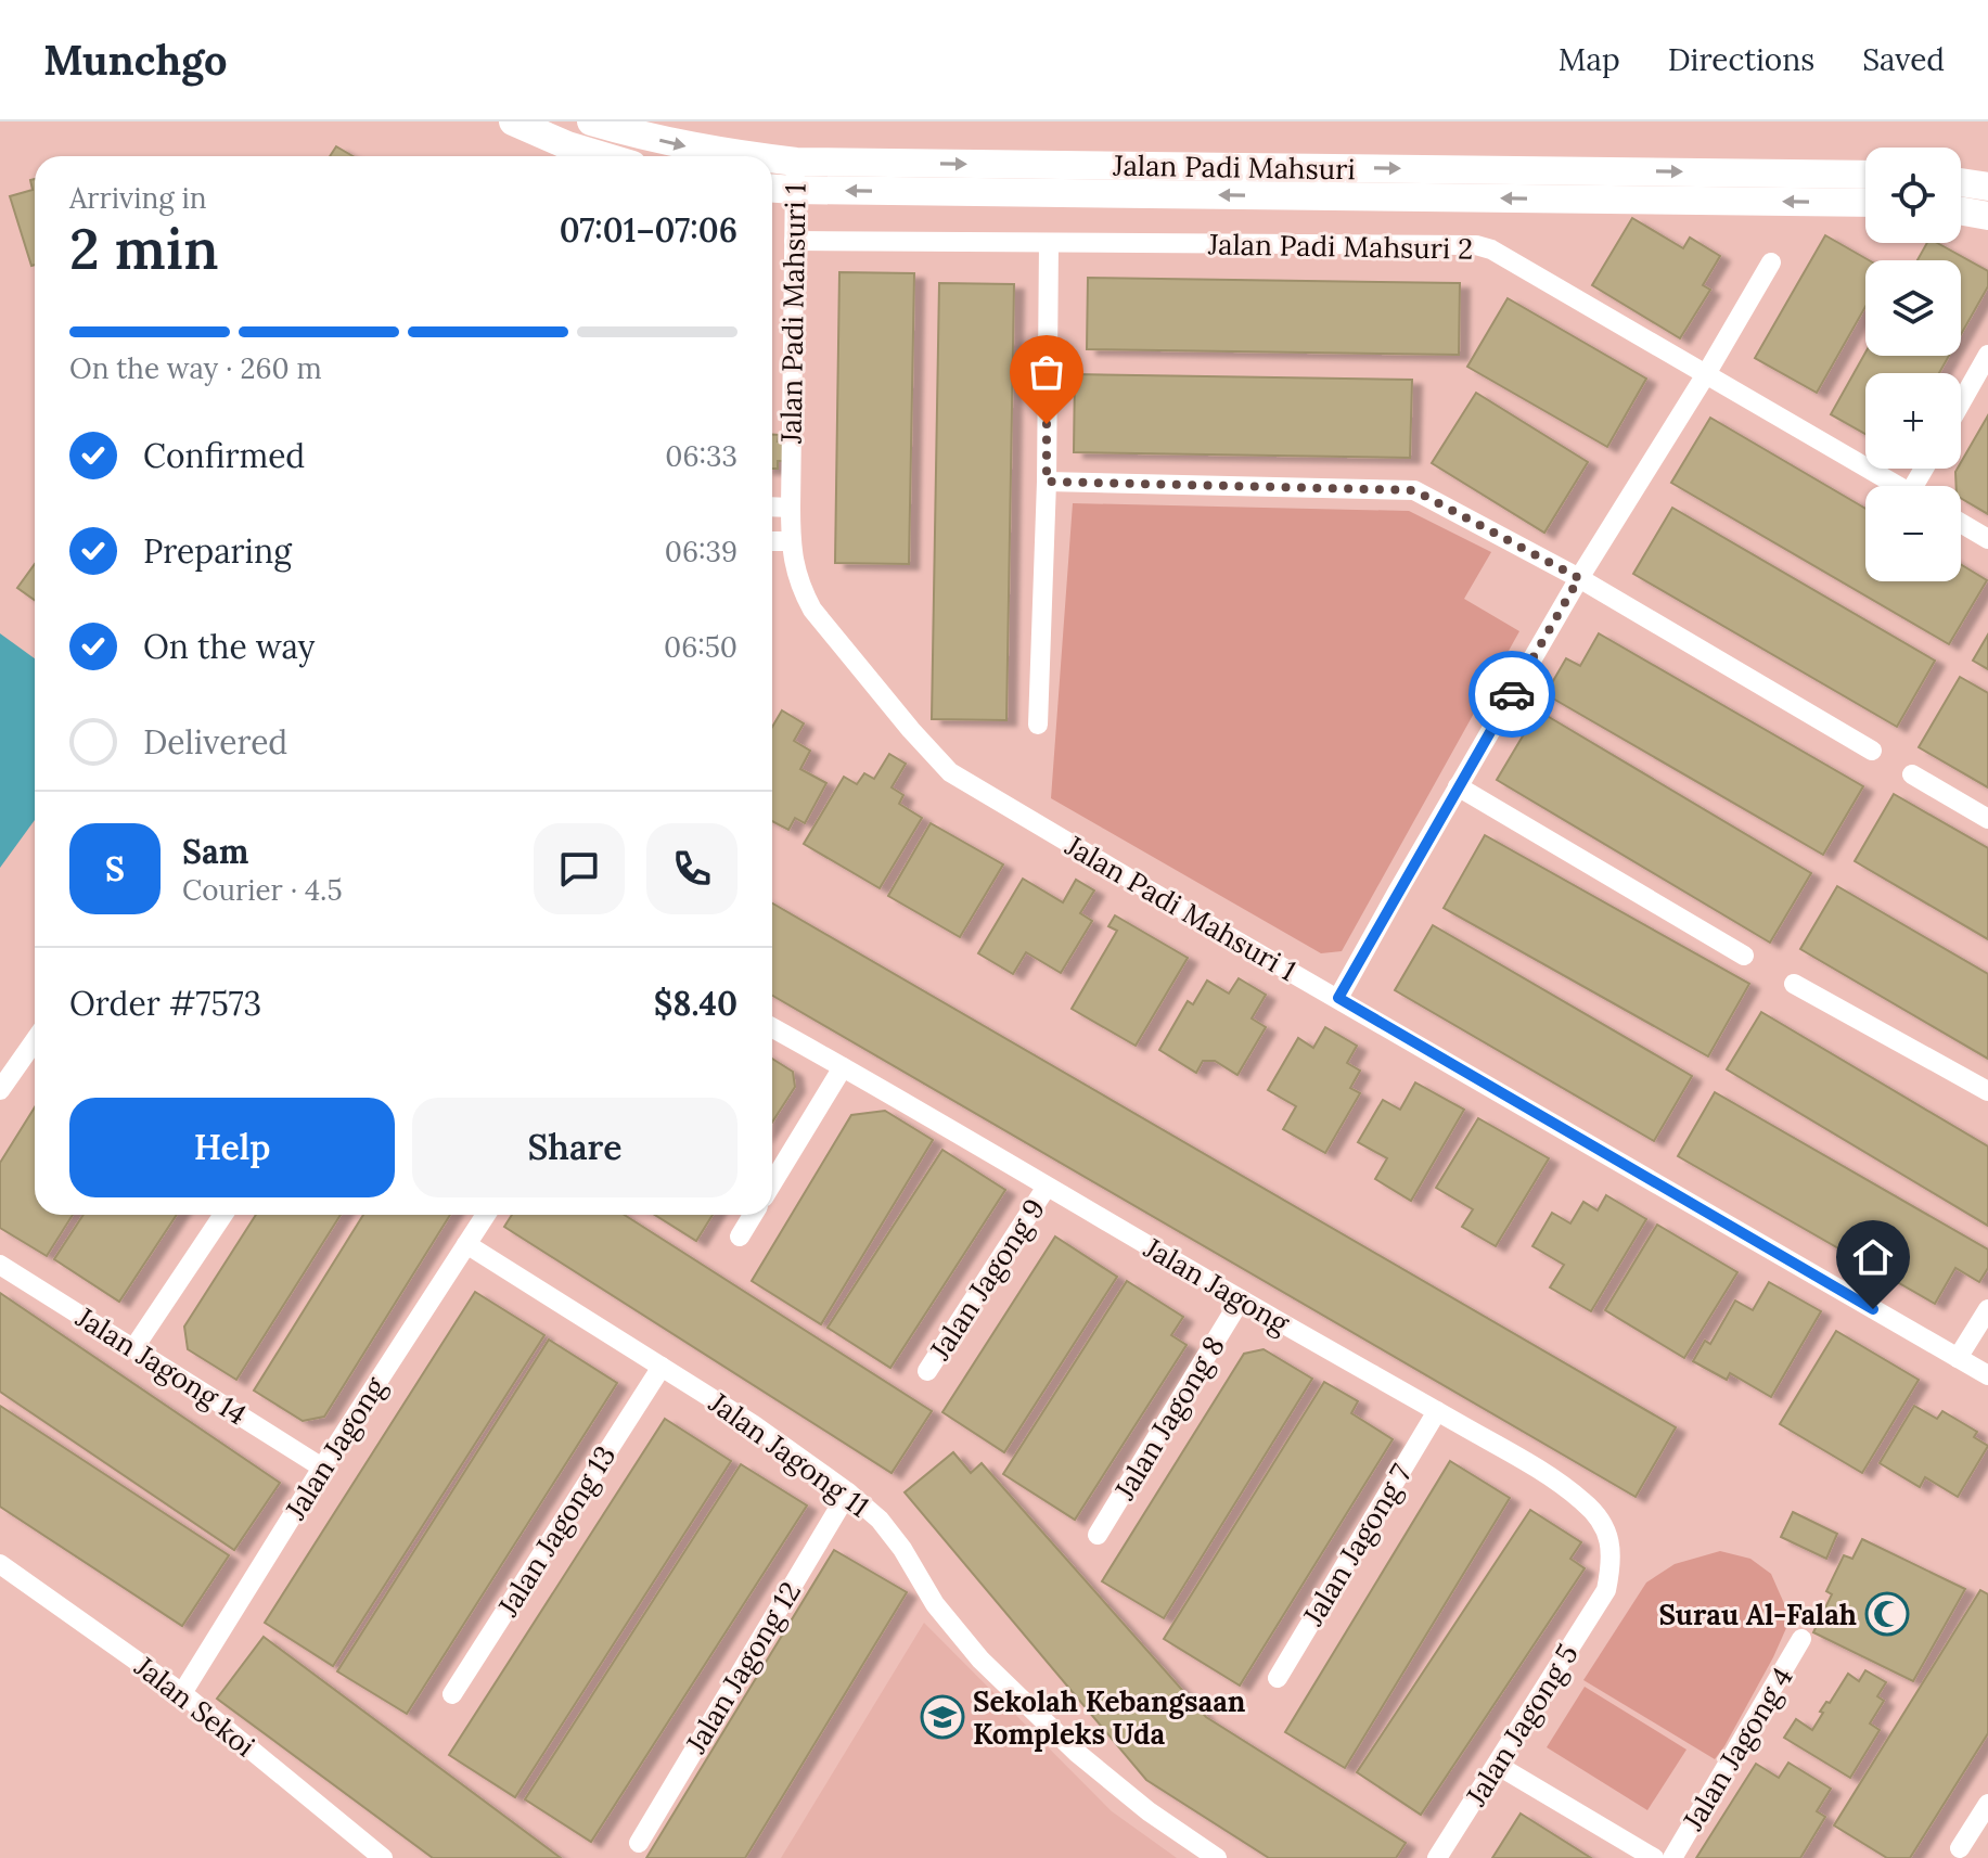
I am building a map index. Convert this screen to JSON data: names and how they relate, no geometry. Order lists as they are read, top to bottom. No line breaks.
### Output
{"streets":{"main road":["Jalan Padi Mahsuri"],"street":["Jalan Padi Mahsuri 2","Jalan Padi Mahsuri 1","Jalan Jagong 9","Jalan Jagong","Jalan Jagong 14","Jalan Jagong 8","Jalan Jagong 11","Jalan Jagong 13","Jalan Jagong 7","Jalan Jagong 12","Jalan Sekoi","Jalan Jagong 5","Jalan Jagong 4"]},"crossings":[["Jalan Padi Mahsuri","Jalan Padi Mahsuri 1"],["Jalan Padi Mahsuri 2","Jalan Padi Mahsuri 1"],["Jalan Jagong 9","Jalan Jagong"],["Jalan Jagong","Jalan Jagong 14"],["Jalan Jagong","Jalan Jagong 8"],["Jalan Jagong","Jalan Jagong 11"],["Jalan Jagong","Jalan Jagong 7"],["Jalan Jagong","Jalan Sekoi"],["Jalan Jagong","Jalan Jagong 5"],["Jalan Jagong 11","Jalan Jagong 13"],["Jalan Jagong 11","Jalan Jagong 12"]],"places":{"mosque":["Surau Al-Falah"],"school or university":["Sekolah Kebangsaan Kompleks Uda"]},"page":{"header":"Munchgo","nav":["Map","Directions","Saved"],"map_buttons":["+","−"],"heading":["2 min","Arriving in","07:01–07:06"],"panel":["Sam","Courier · 4.5","Order #7573","$8.40"],"bar":"On the way · 260 m","list":[["Confirmed","06:33"],["Preparing","06:39"],["On the way","06:50"],"Delivered"],"round":"S","buttons":["Help","Share"]}}
